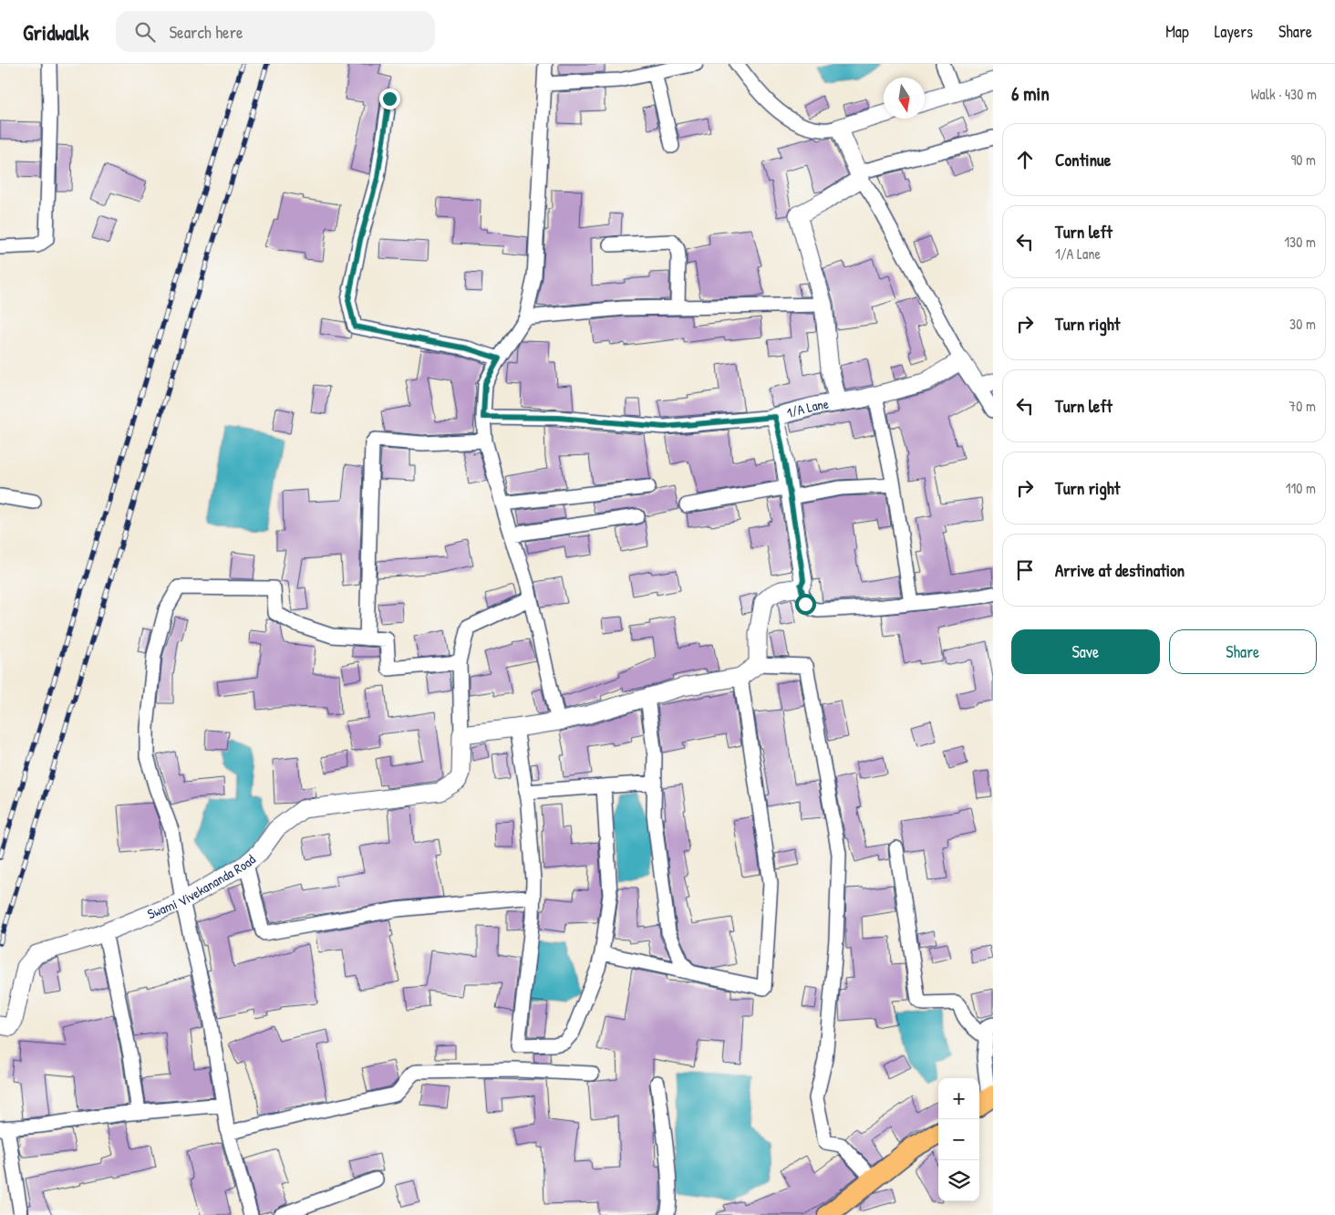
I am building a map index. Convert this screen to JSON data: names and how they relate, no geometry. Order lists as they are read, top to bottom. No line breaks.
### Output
{"streets":{"street":["1/A Lane","Swami Vivekananda Road"]},"north":"bottom","page":{"header":"Gridwalk","search":"Search here","nav":["Map","Layers","Share"],"heading":["6 min","Walk · 430 m"],"list":[["Continue","90 m"],["Turn left","1/A Lane","130 m"],["Turn right","30 m"],["Turn left","70 m"],["Turn right","110 m"],"Arrive at destination"],"buttons":["Save","Share"],"map_buttons":["+","−"]}}
